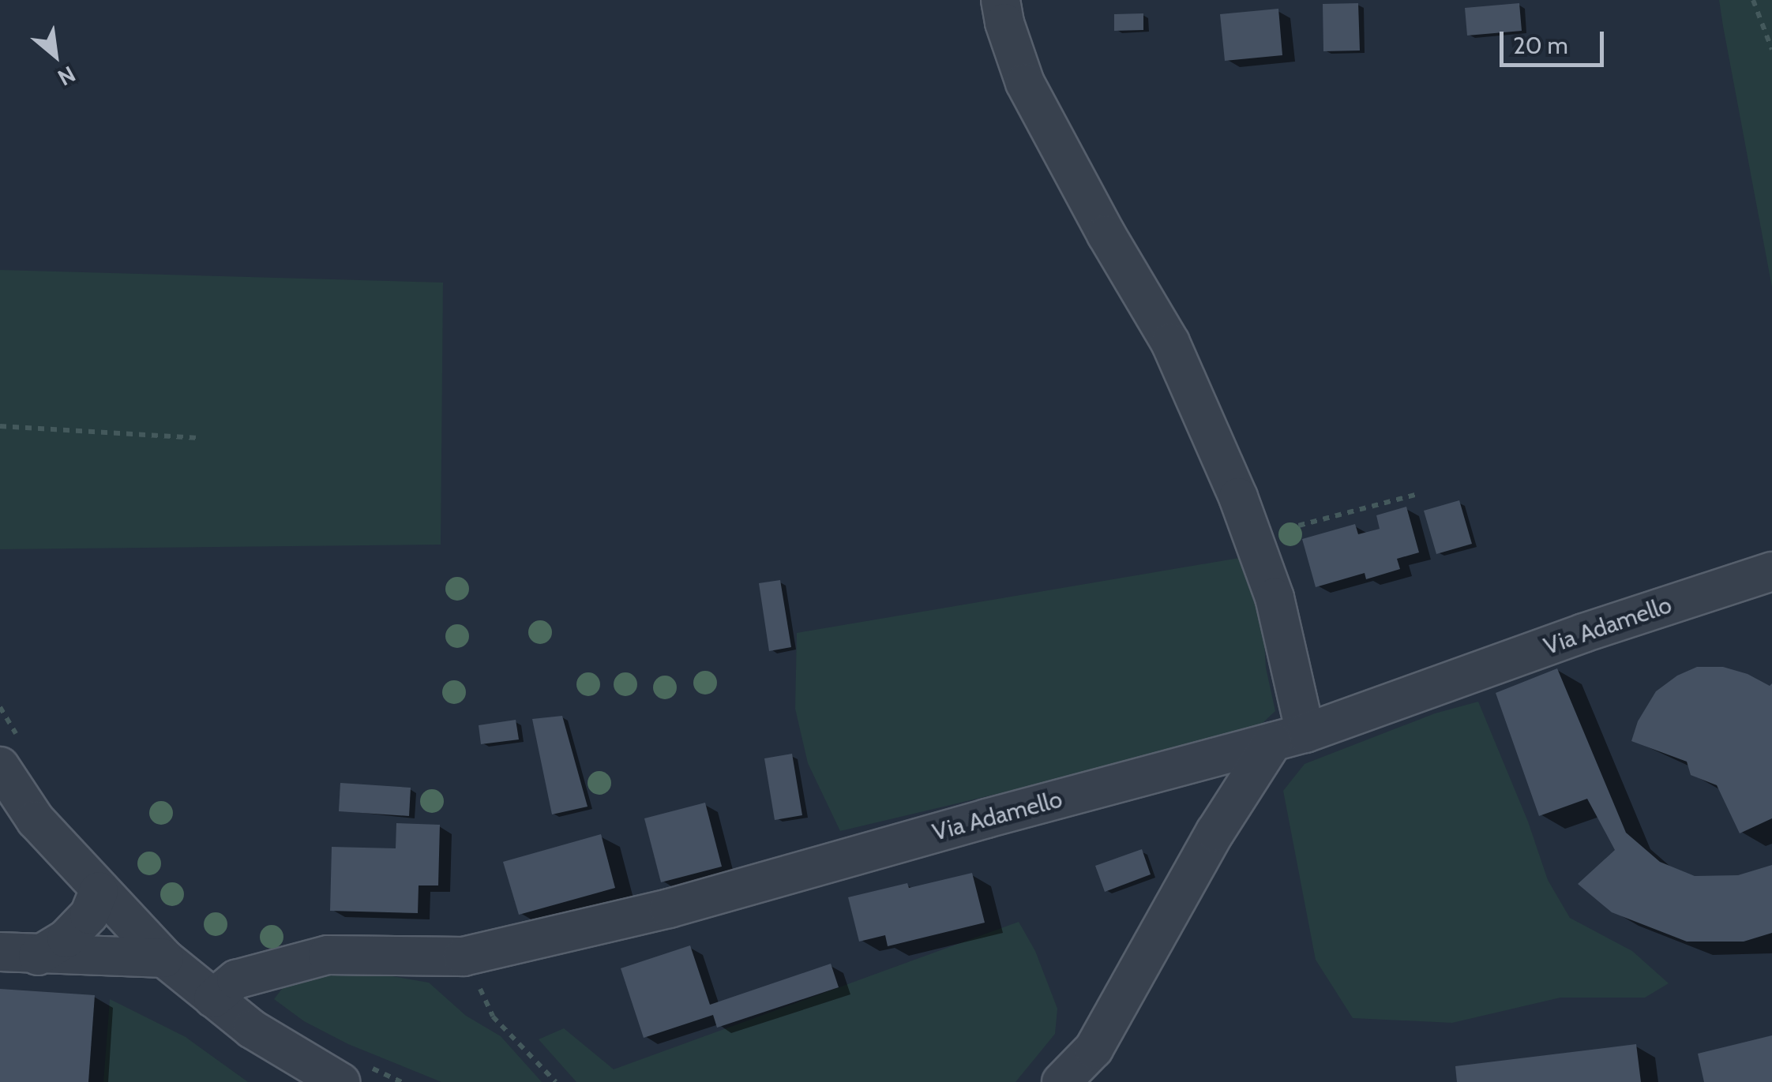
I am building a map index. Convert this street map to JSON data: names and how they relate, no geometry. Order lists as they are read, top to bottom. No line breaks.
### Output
{"streets":{"street":["Via Adamello"]},"scale_bar":"20 m","north":"bottom right"}
